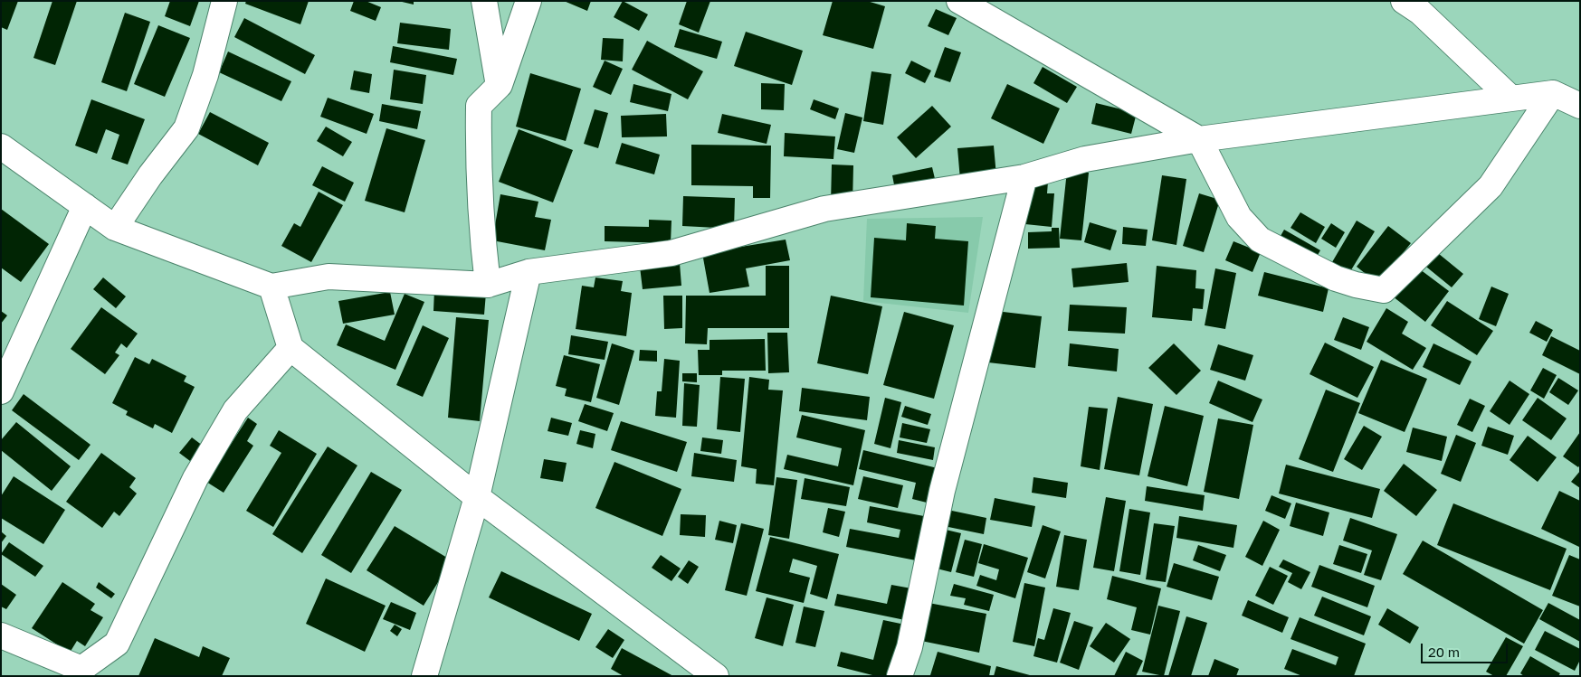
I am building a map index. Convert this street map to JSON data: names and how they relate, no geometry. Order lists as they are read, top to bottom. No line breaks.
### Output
{"scale_bar":"20 m"}
